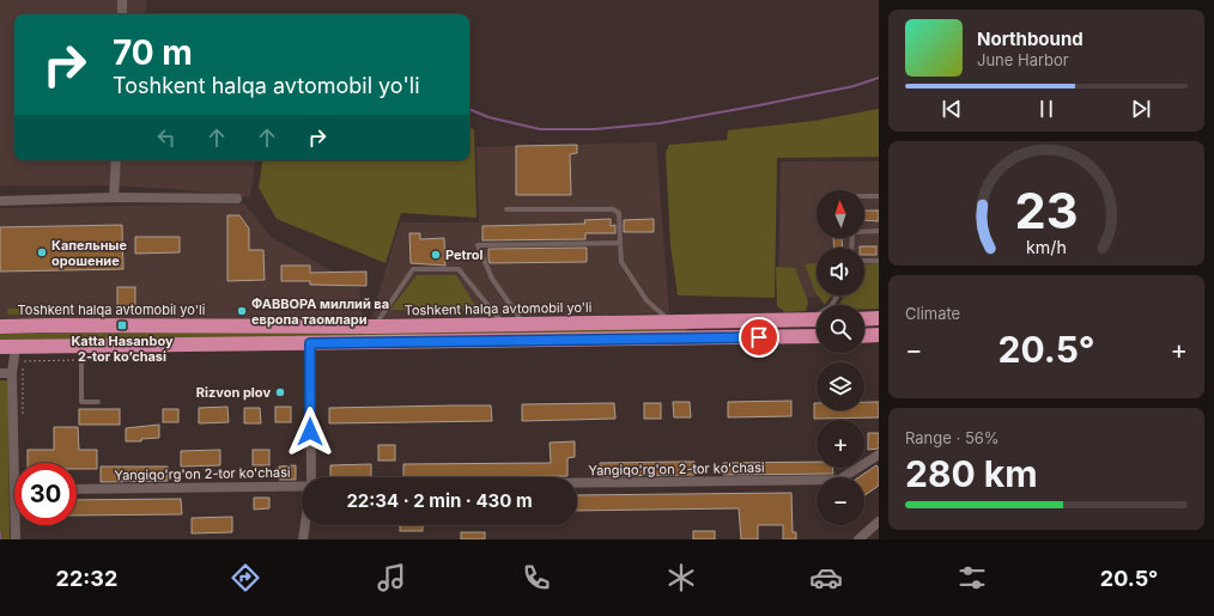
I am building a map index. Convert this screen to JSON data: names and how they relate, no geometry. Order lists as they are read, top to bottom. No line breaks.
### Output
{"streets":{"highway":["Toshkent halqa avtomobil yo'li"],"street":["Yangiqo'rg'on 2-tor ko'chasi"]},"places":{"other":["Капельные орошение","Petrol","ФАВВОРА миллий ва европа таомлари","Rizvon plov"],"transit":["Katta Hasanboy 2-tor ko’chasi"]},"north":"top","page":{"turn":["70 m","Toshkent halqa avtomobil yo'li"],"song":["Northbound","June Harbor"],"map_buttons":["+","−"],"tile":["Climate",["Range · 56%","280 km"]],"heat":["−","20.5°","+"],"limit":"30","trip":"22:34 · 2 min · 430 m","tabs":["22:32","20.5°"],"gauge":["23","km/h"]}}
